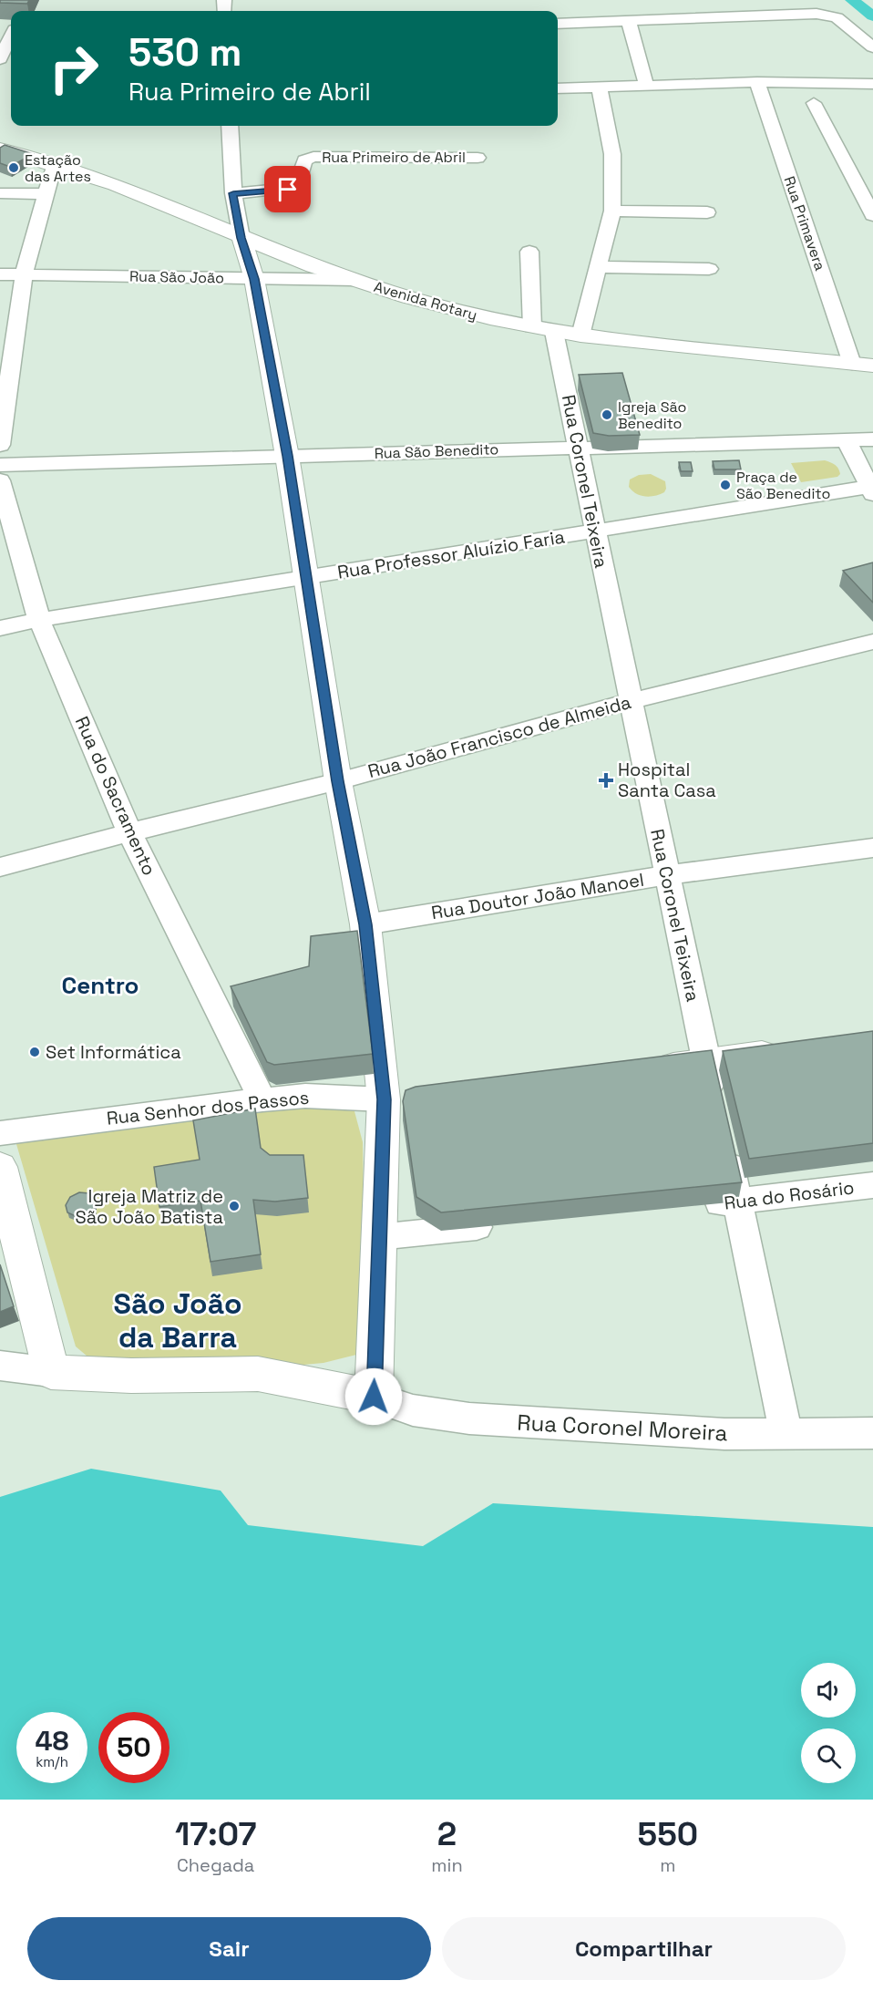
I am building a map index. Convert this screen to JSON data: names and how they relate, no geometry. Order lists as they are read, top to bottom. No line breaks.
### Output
{"streets":{"main road":["Avenida Rotary"],"street":["Rua Primeiro de Abril","Rua Primavera","Rua São João","Rua São Benedito","Rua Coronel Teixeira","Rua Professor Aluízio Faria","Rua João Francisco de Almeida","Rua do Sacramento","Rua Doutor João Manoel","Rua Senhor dos Passos","Rua do Rosário","Rua Coronel Moreira"]},"crossings":[["Rua Primavera","Avenida Rotary"],["Rua São João","Avenida Rotary"],["Avenida Rotary","Rua Coronel Teixeira"],["Rua São Benedito","Rua Coronel Teixeira"],["Rua Coronel Teixeira","Rua Professor Aluízio Faria"],["Rua Coronel Teixeira","Rua João Francisco de Almeida"],["Rua Coronel Teixeira","Rua Doutor João Manoel"],["Rua Professor Aluízio Faria","Rua do Sacramento"],["Rua João Francisco de Almeida","Rua do Sacramento"],["Rua do Sacramento","Rua Senhor dos Passos"]],"districts":["Centro","São João da Barra"],"places":{"other":["Estação das Artes","Igreja São Benedito","Praça de São Benedito","Set Informática","Igreja Matriz de São João Batista"],"health":["Hospital Santa Casa"]},"page":{"turn":["530 m","Rua Primeiro de Abril"],"speed":"48 km/h","limit":"50","eta":["17:07","Chegada","2","min","550","m"],"buttons":["Sair","Compartilhar"]}}
